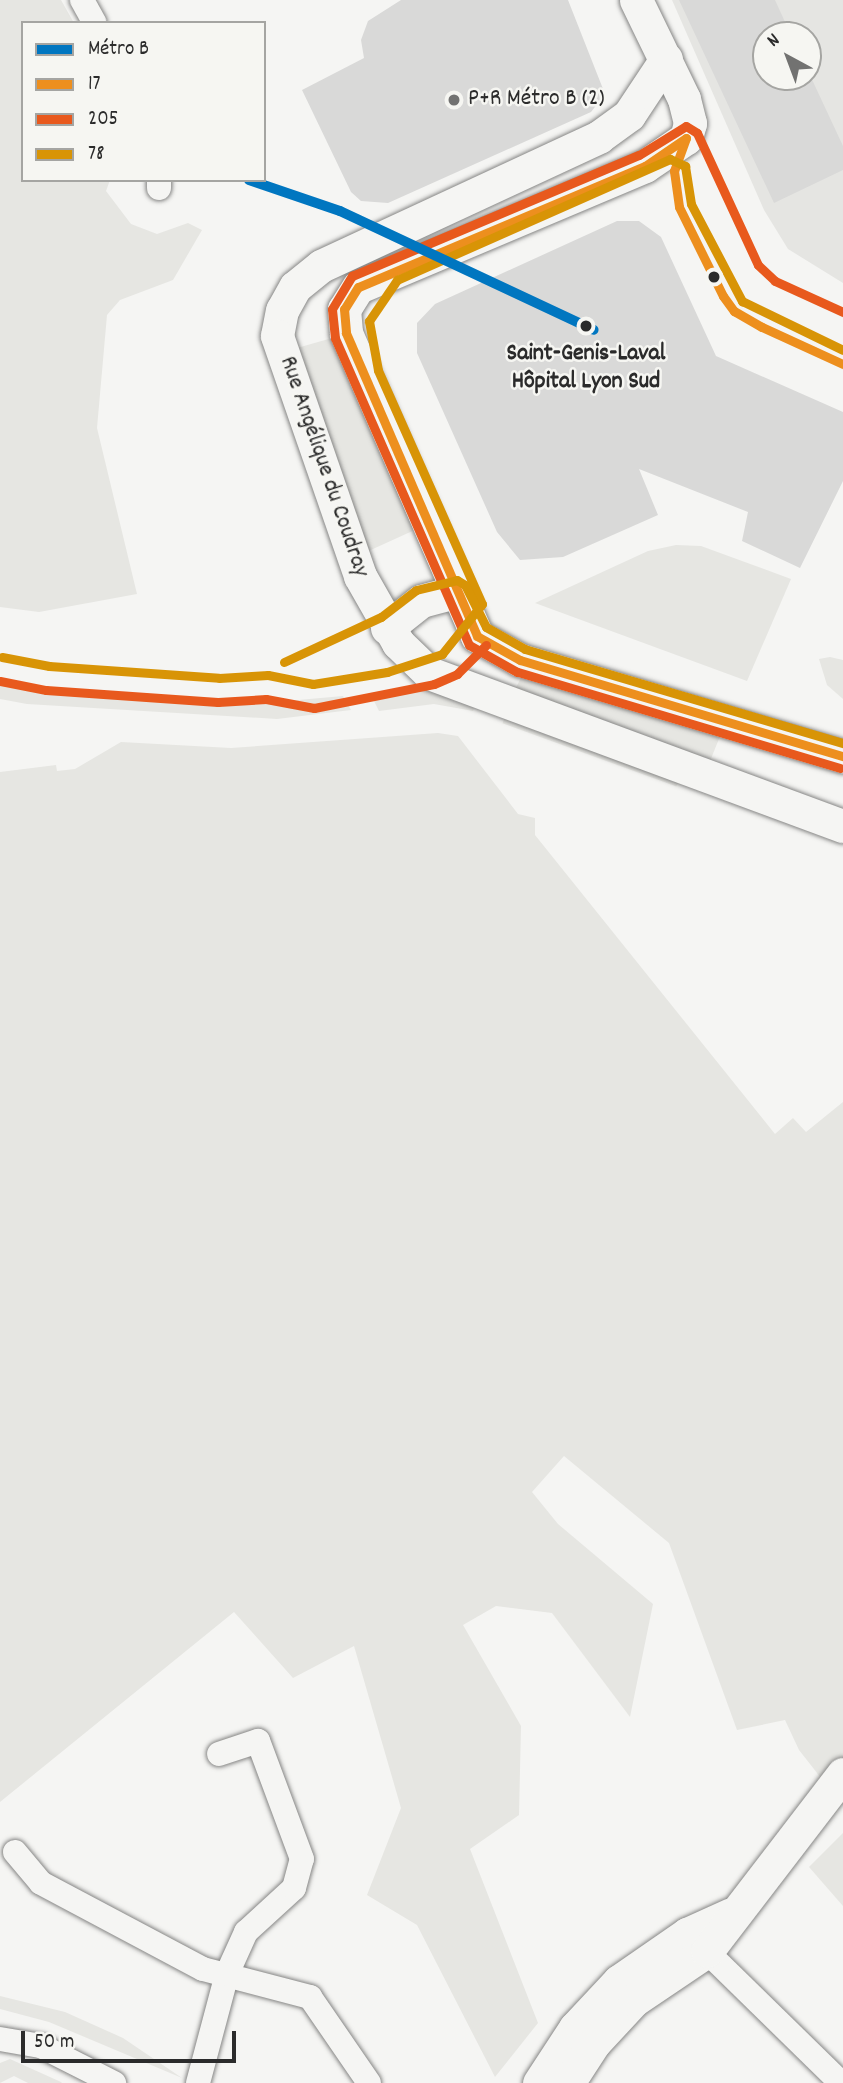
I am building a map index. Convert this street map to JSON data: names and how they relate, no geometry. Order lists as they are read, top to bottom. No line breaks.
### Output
{"streets":{"street":["Rue Angélique du Coudray"]},"places":["P+R Métro B (2)","Saint-Genis-Laval Hôpital Lyon Sud"],"lines":["transit line 205","transit line 17","transit line 78","metro line B"],"legend":["Métro B","17","205","78"],"scale_bar":"50 m","north":"top left"}
